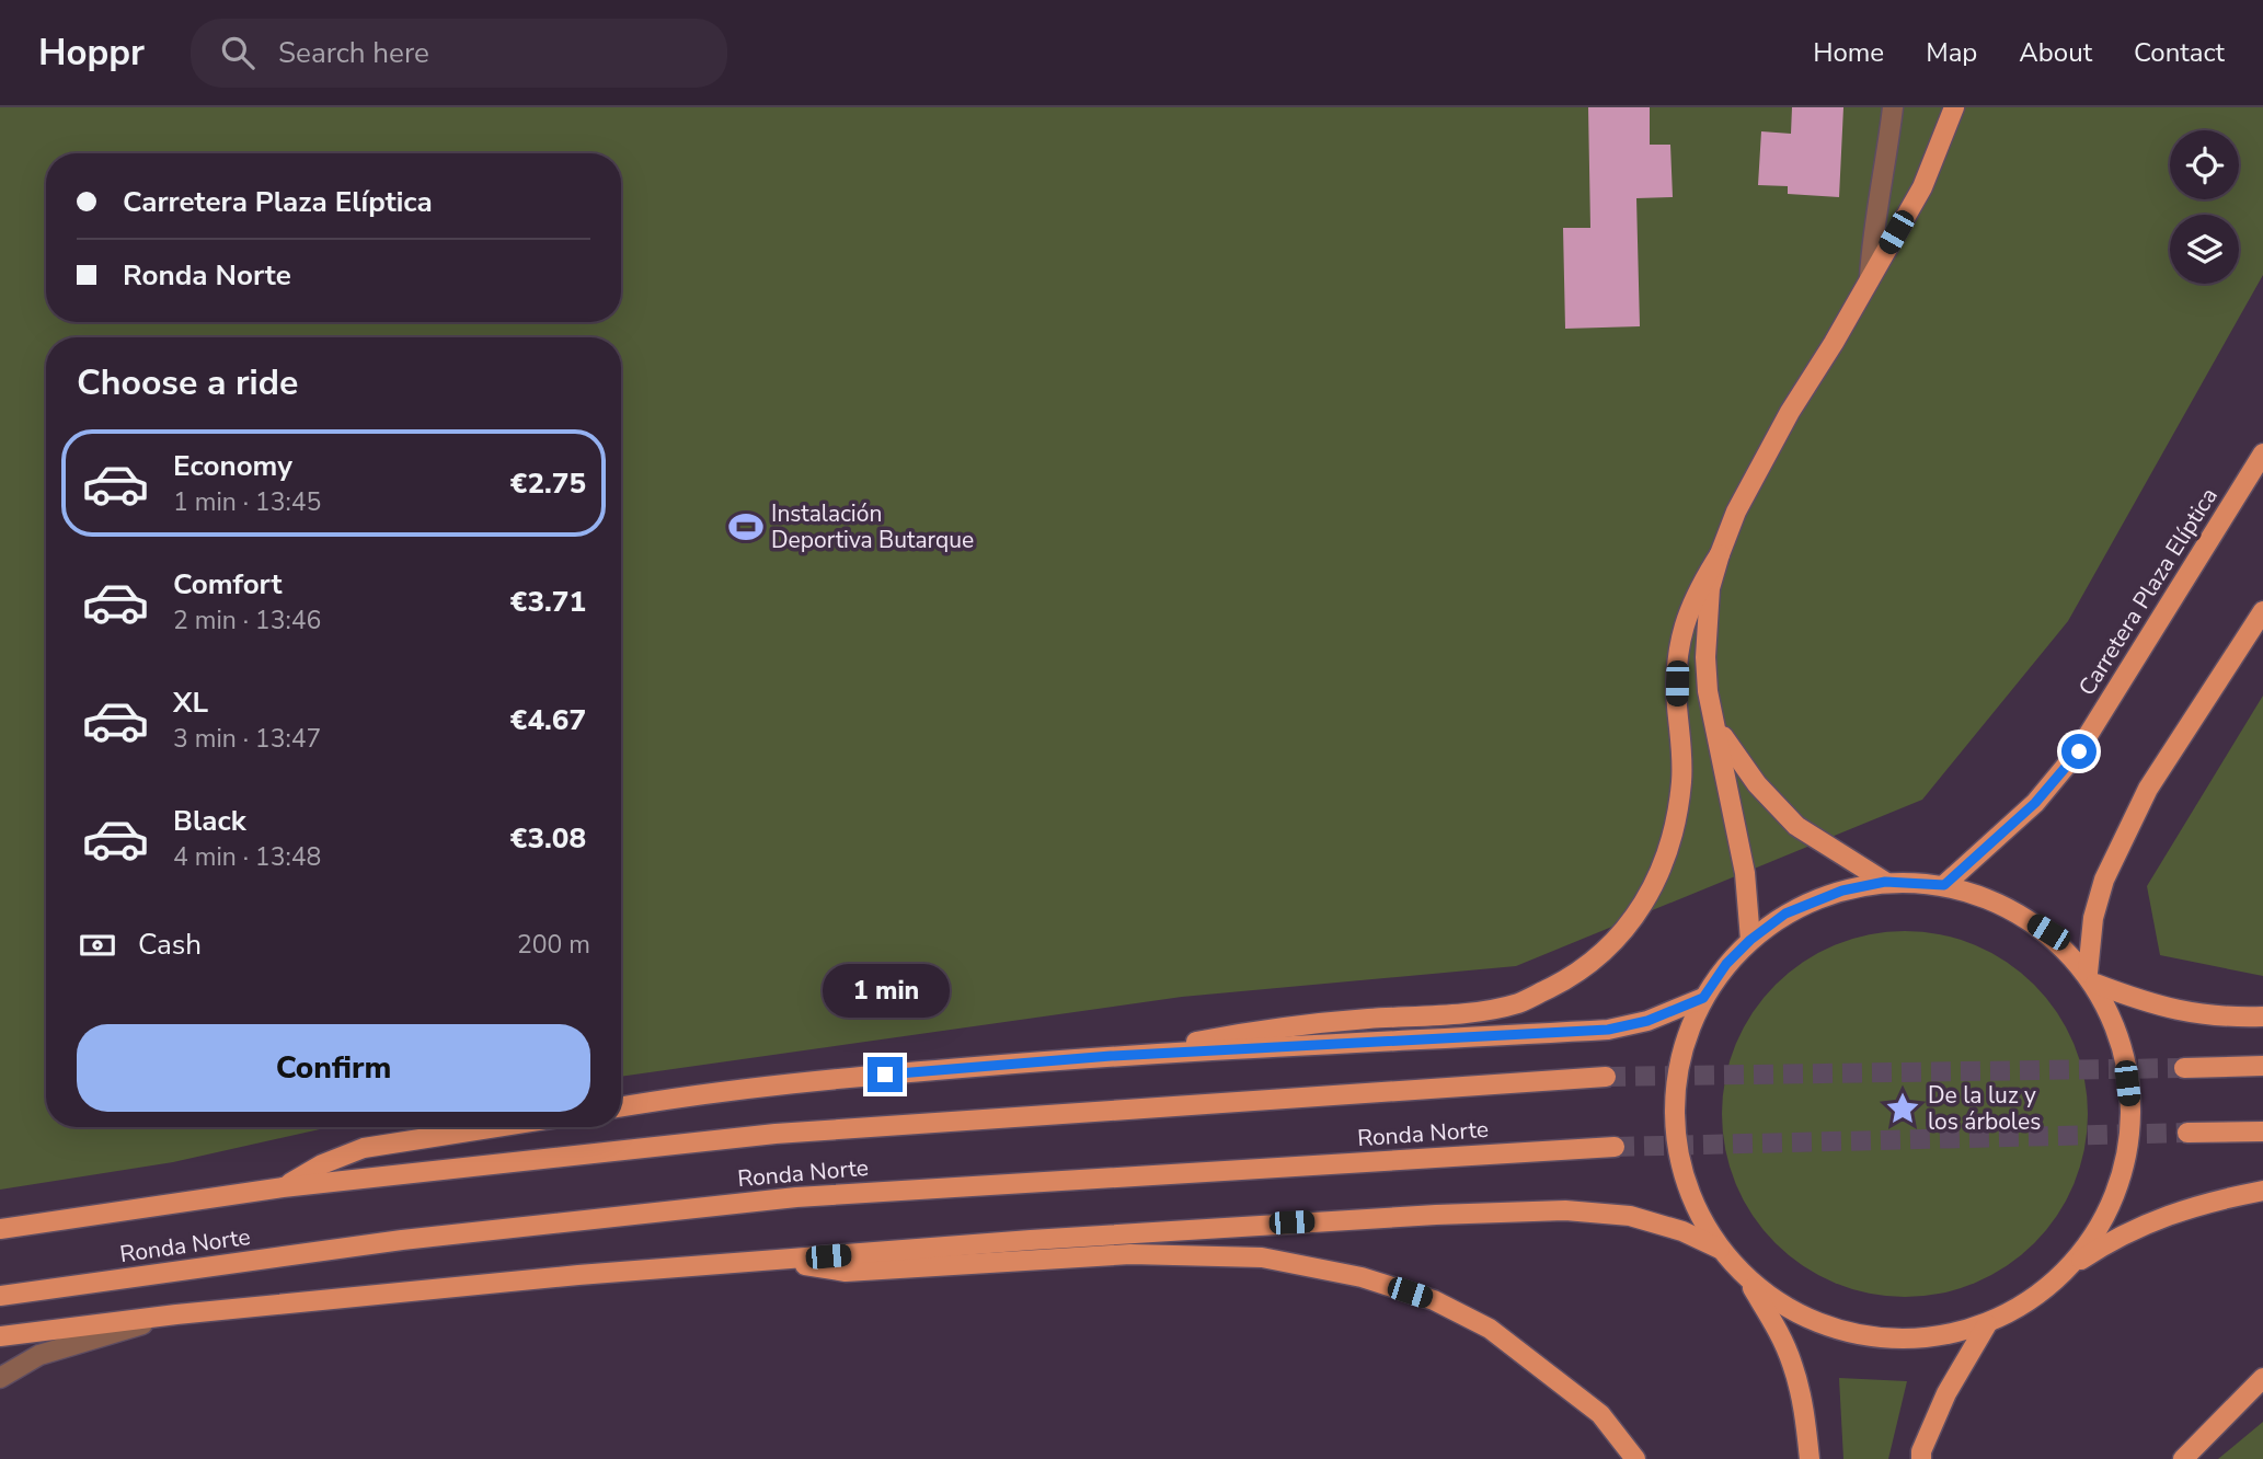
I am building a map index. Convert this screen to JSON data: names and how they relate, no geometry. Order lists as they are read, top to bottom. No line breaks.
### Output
{"streets":{"main road":["Carretera Plaza Elíptica","Ronda Norte"]},"places":{"sports":["Instalación Deportiva Butarque"],"place":["De la luz y los árboles"]},"page":{"header":"Hoppr","search":"Search here","nav":["Home","Map","About","Contact"],"banner":["Carretera Plaza Elíptica","Ronda Norte"],"heading":"Choose a ride","list":[{"name":"Economy","note":"1 min · 13:45","value":"€2.75"},{"name":"Comfort","note":"2 min · 13:46","value":"€3.71"},{"name":"XL","note":"3 min · 13:47","value":"€4.67"},{"name":"Black","note":"4 min · 13:48","value":"€3.08"}],"pay":["Cash","200 m"],"bubble":"1 min","buttons":"Confirm"}}
